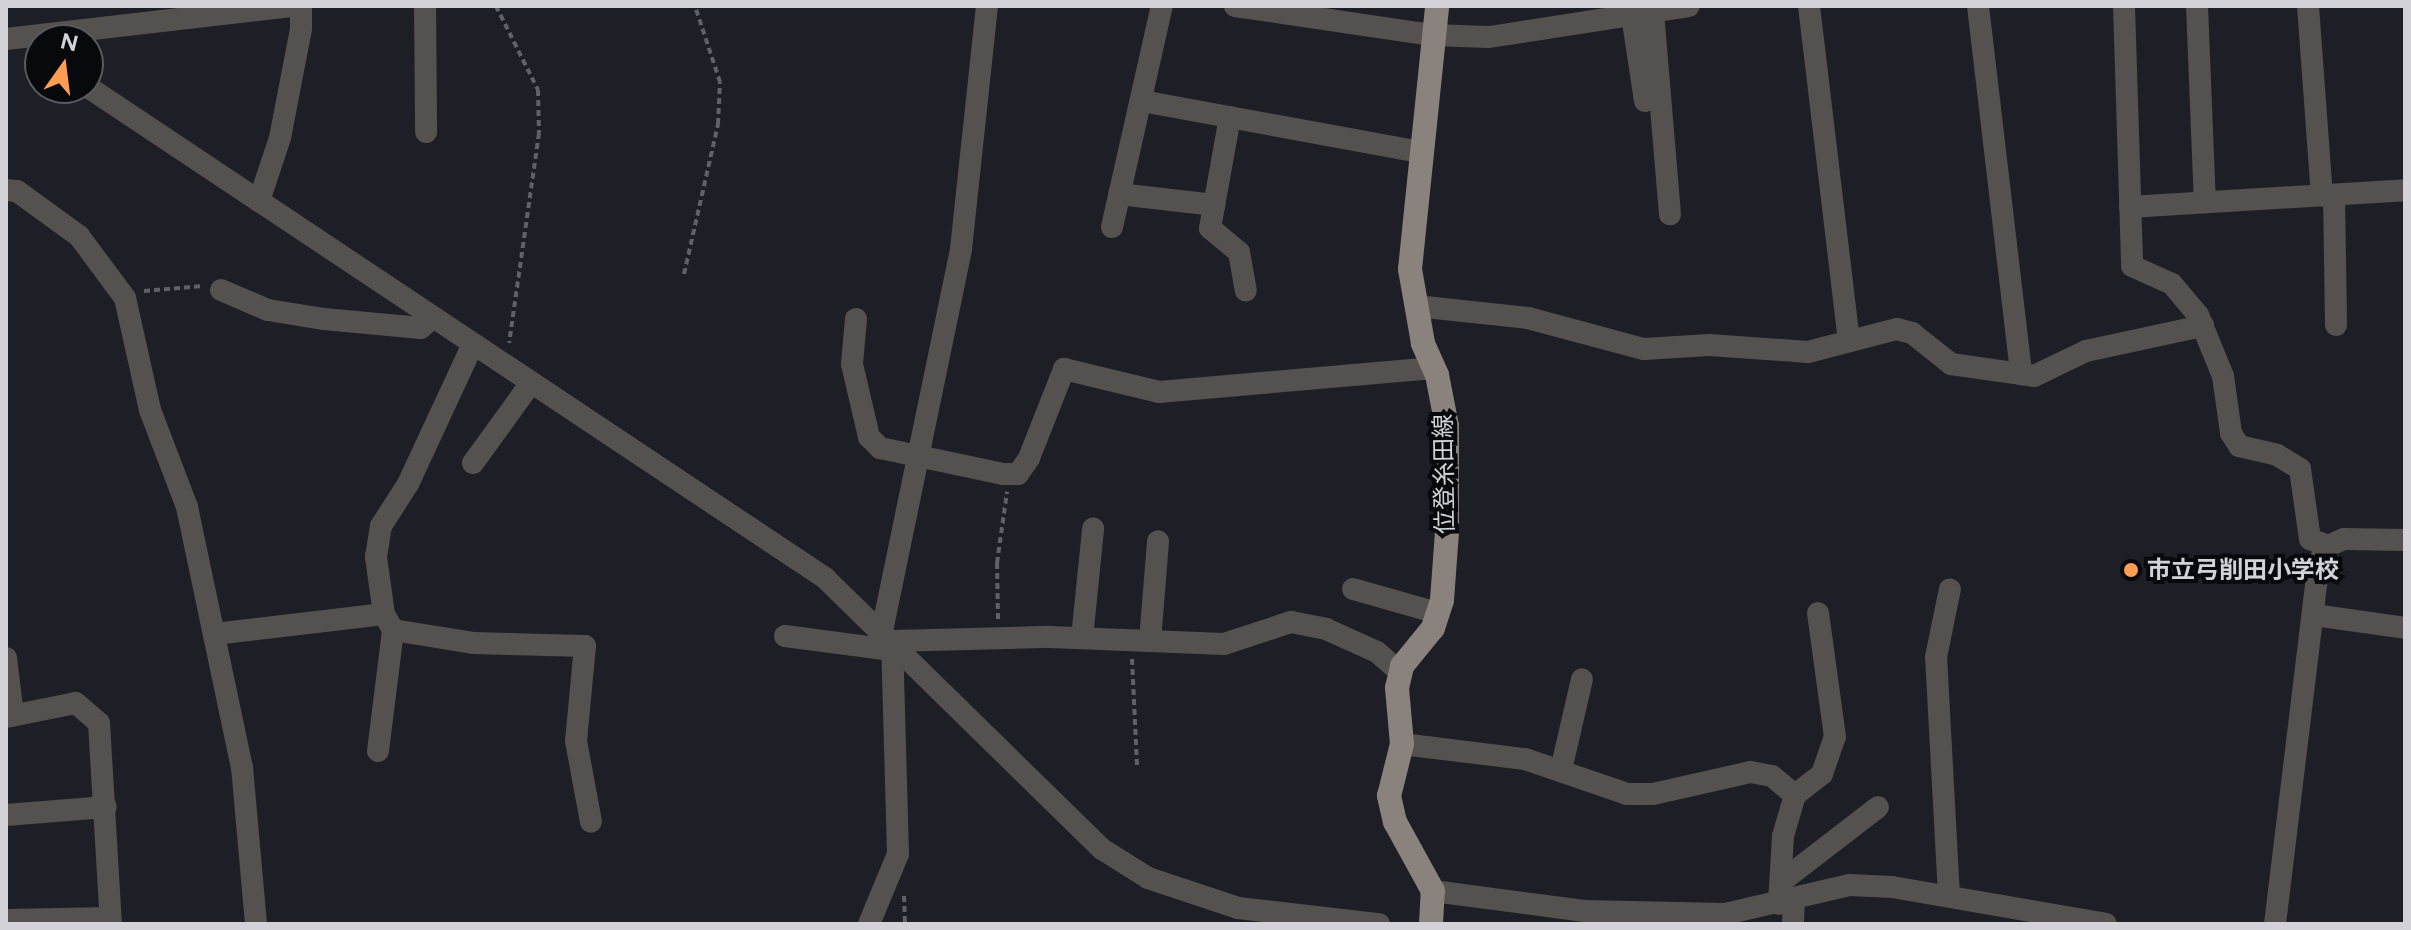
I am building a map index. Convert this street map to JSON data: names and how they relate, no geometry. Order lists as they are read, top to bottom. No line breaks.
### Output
{"streets":{"main road":["位登糸田線"]},"places":["市立弓削田小学校"],"north":"top"}
